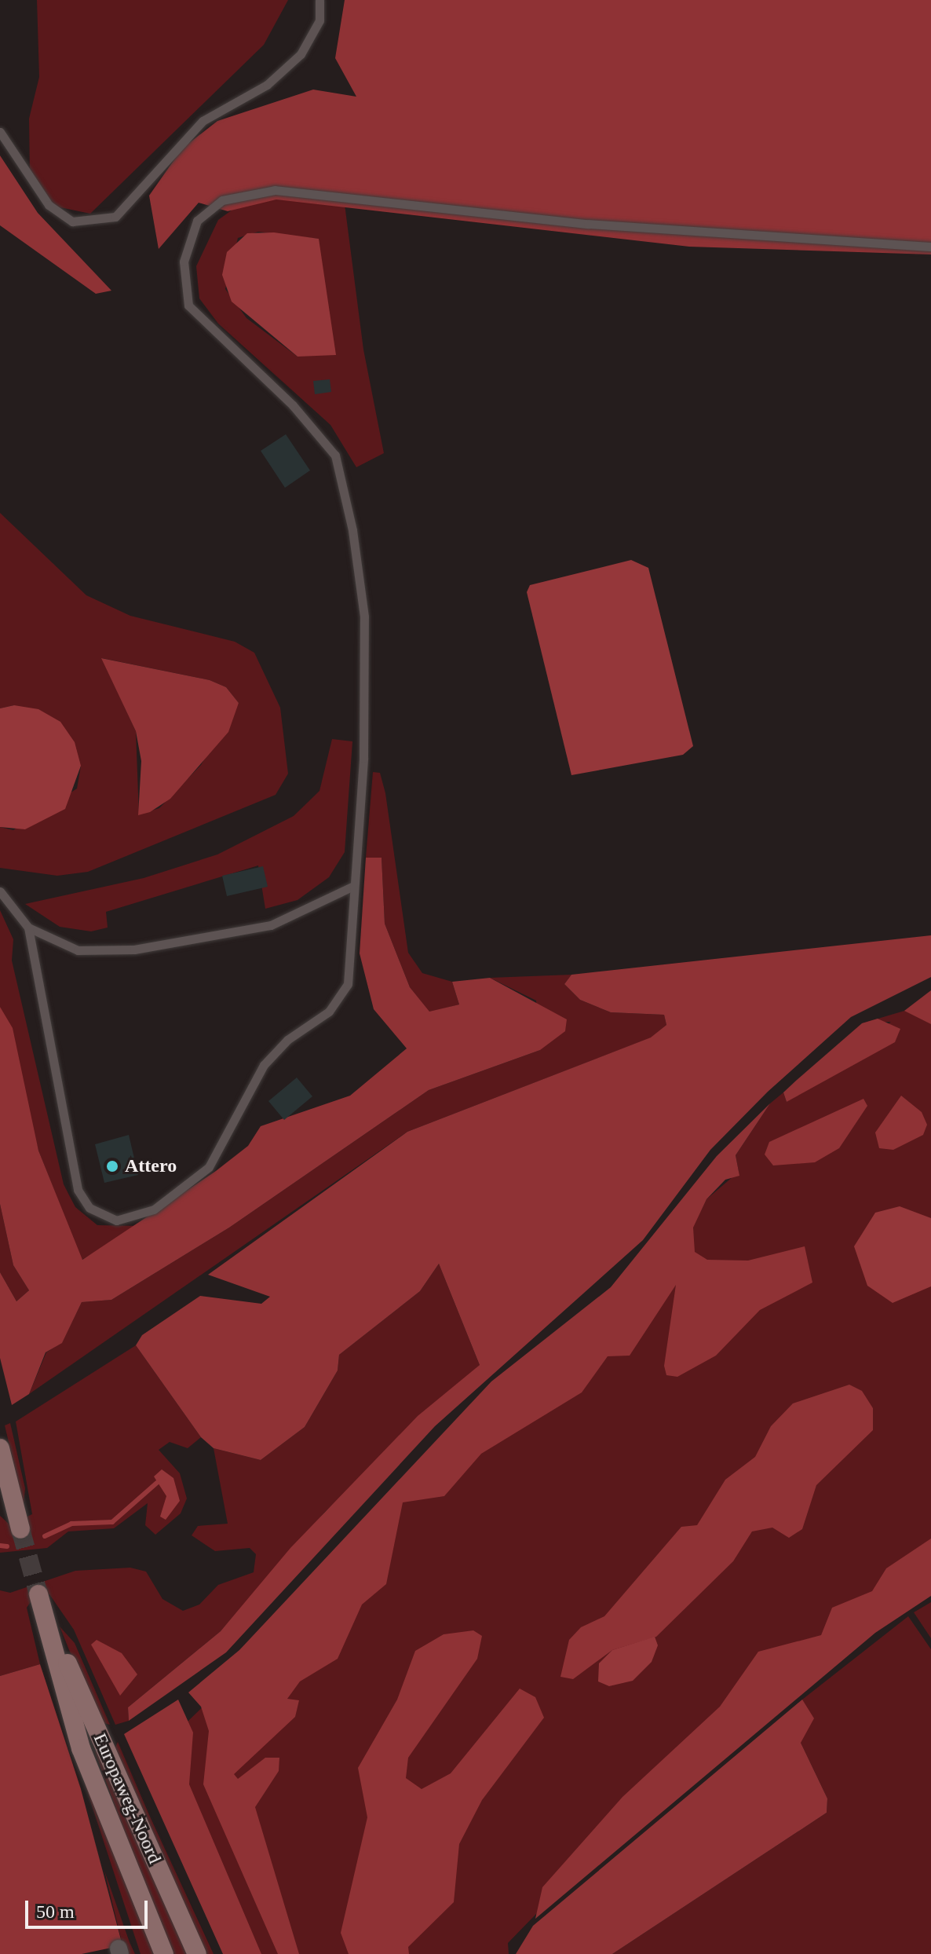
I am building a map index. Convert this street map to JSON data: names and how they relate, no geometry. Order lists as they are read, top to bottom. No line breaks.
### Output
{"streets":{"street":["Europaweg-Noord"]},"places":["Attero"],"scale_bar":"50 m"}
